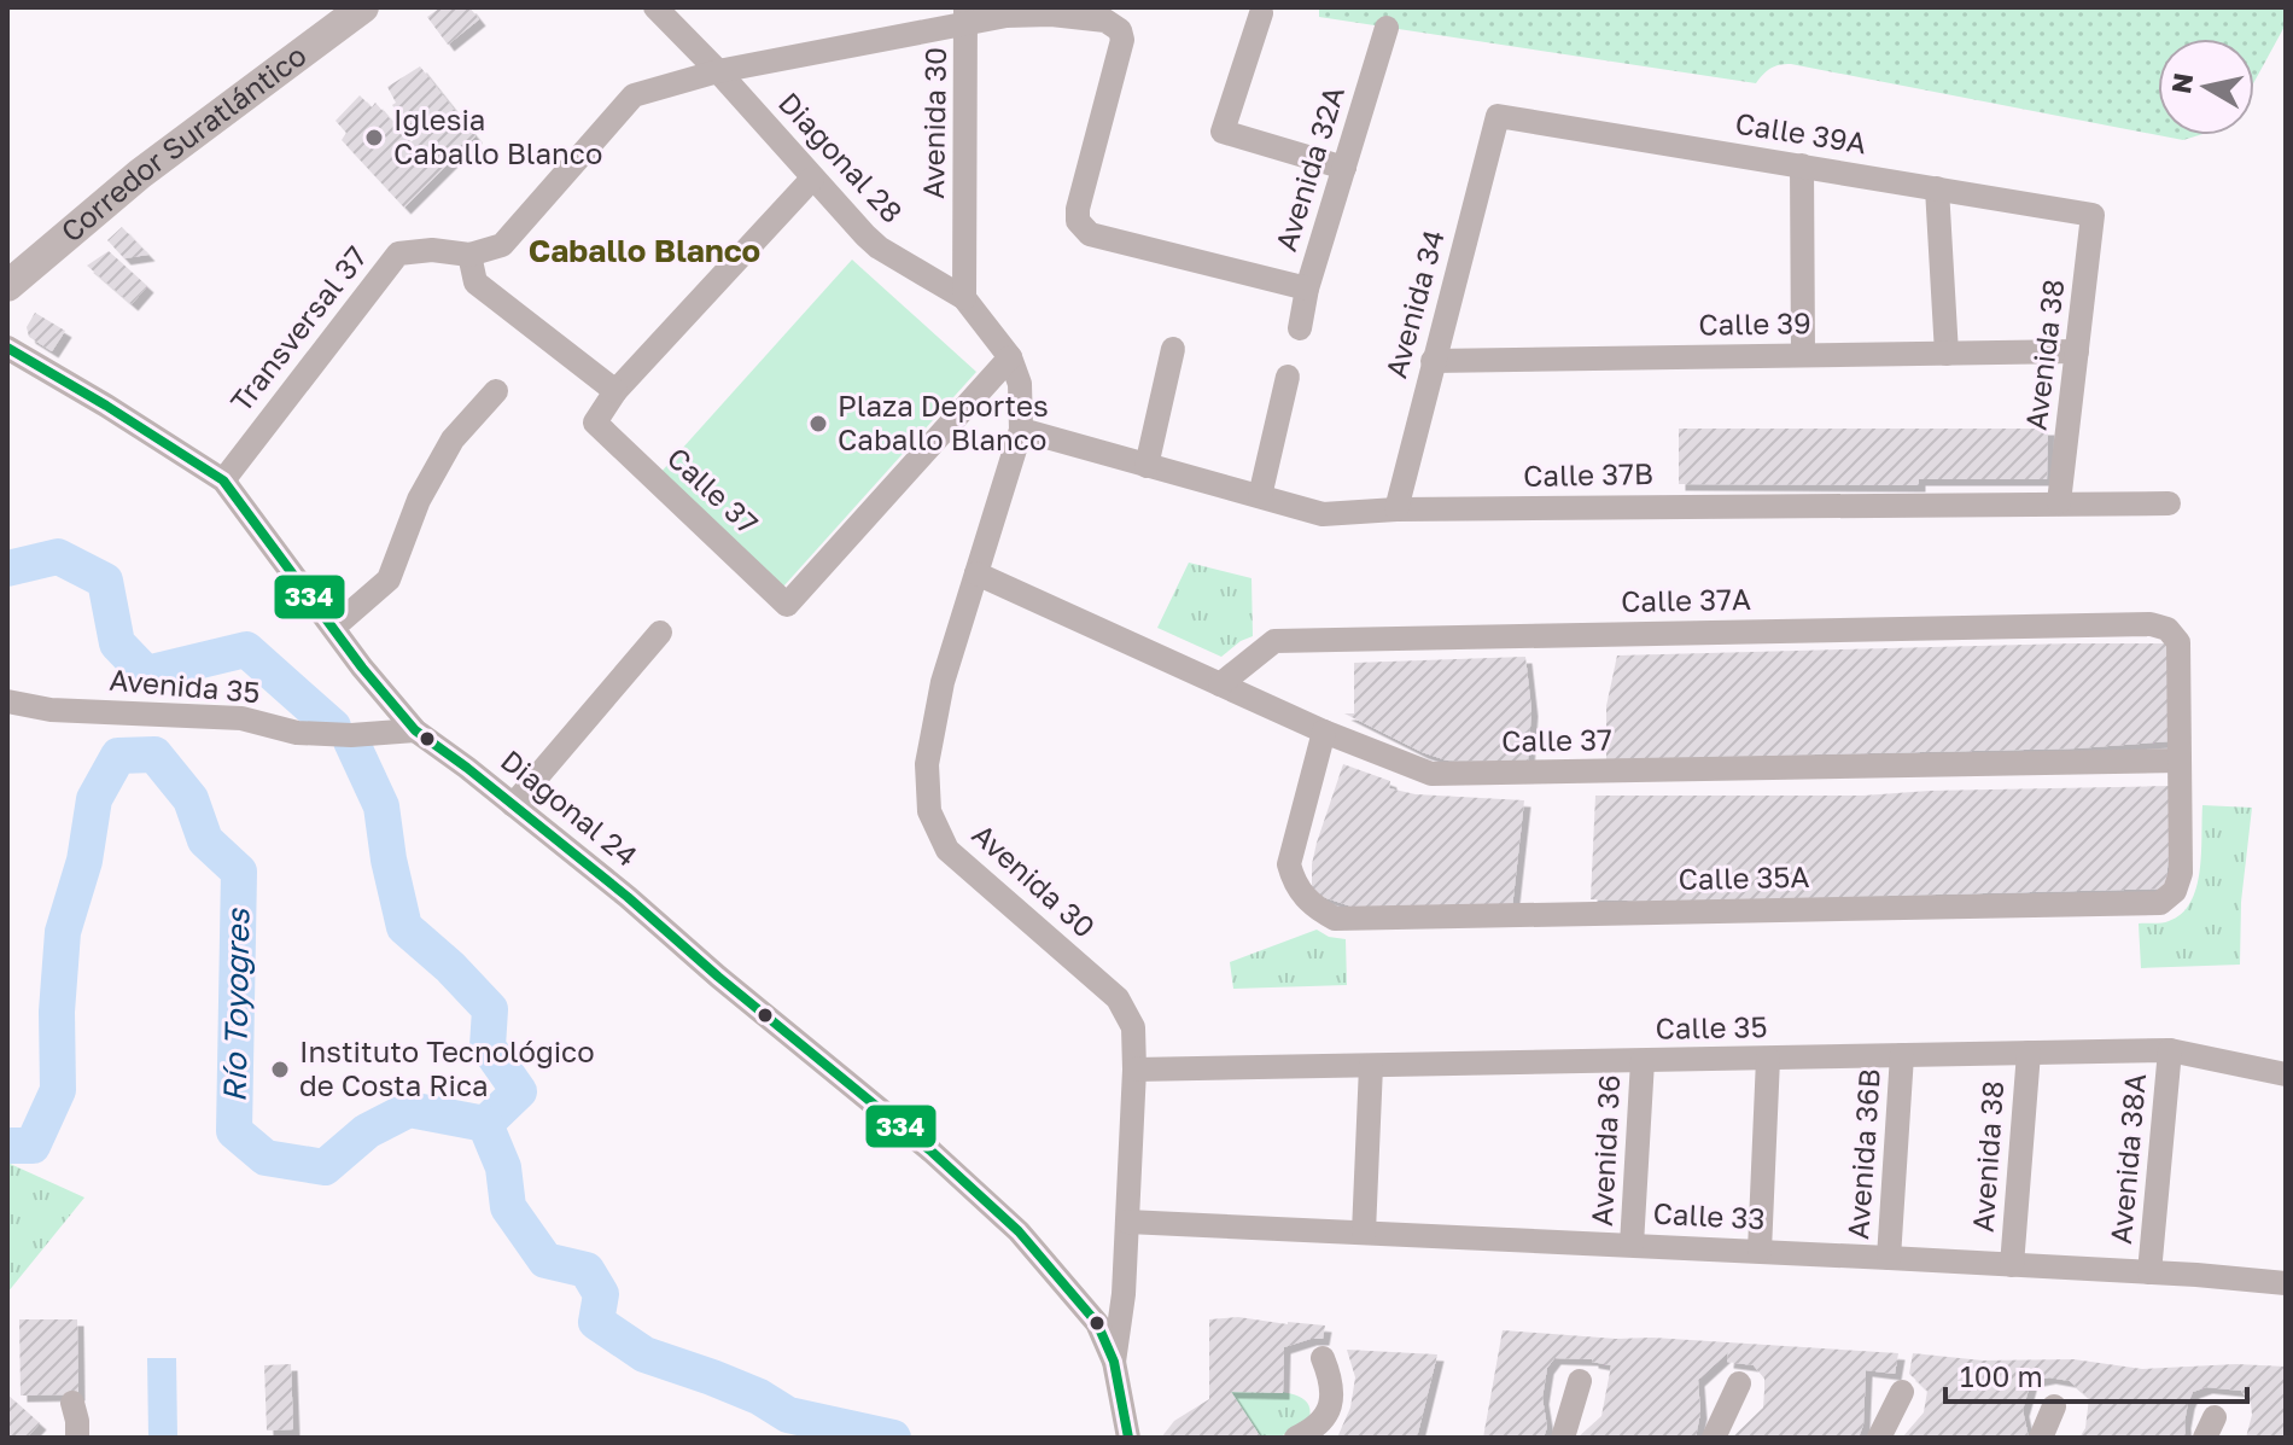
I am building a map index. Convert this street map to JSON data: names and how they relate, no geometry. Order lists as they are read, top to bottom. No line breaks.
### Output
{"streets":{"main road":["Corredor Suratlántico"],"street":["Avenida 30","Calle 39A","Diagonal 28","Avenida 32A","Avenida 34","Calle 39","Transversal 37","Avenida 38","Calle 37B","Calle 37","Calle 37A","Avenida 35","Diagonal 24","Calle 35A","Calle 35","Avenida 36","Avenida 36B","Avenida 38A","Calle 33"]},"crossings":[["Avenida 30","Diagonal 28"],["Avenida 30","Calle 37B"],["Avenida 30","Calle 37"],["Avenida 30","Diagonal 24"],["Avenida 30","Calle 35"],["Avenida 30","Calle 33"],["Calle 39A","Avenida 34"],["Calle 39A","Avenida 38"],["Diagonal 28","Calle 37"],["Avenida 34","Calle 39"],["Avenida 34","Calle 37B"],["Calle 39","Avenida 38"],["Transversal 37","Diagonal 24"],["Avenida 38","Calle 37B"],["Avenida 38","Calle 35"],["Avenida 38","Calle 33"],["Calle 37","Calle 37A"],["Calle 37","Calle 35A"],["Calle 37A","Calle 35A"],["Avenida 35","Diagonal 24"],["Calle 35","Avenida 36"],["Calle 35","Avenida 36B"],["Calle 35","Avenida 38A"],["Avenida 36","Calle 33"],["Avenida 36B","Calle 33"],["Avenida 38A","Calle 33"]],"districts":["Caballo Blanco"],"water":["Río Toyogres"],"places":["Iglesia Caballo Blanco","Plaza Deportes Caballo Blanco","Instituto Tecnológico de Costa Rica"],"lines":["transit line 334"],"scale_bar":"100 m","north":"left"}
